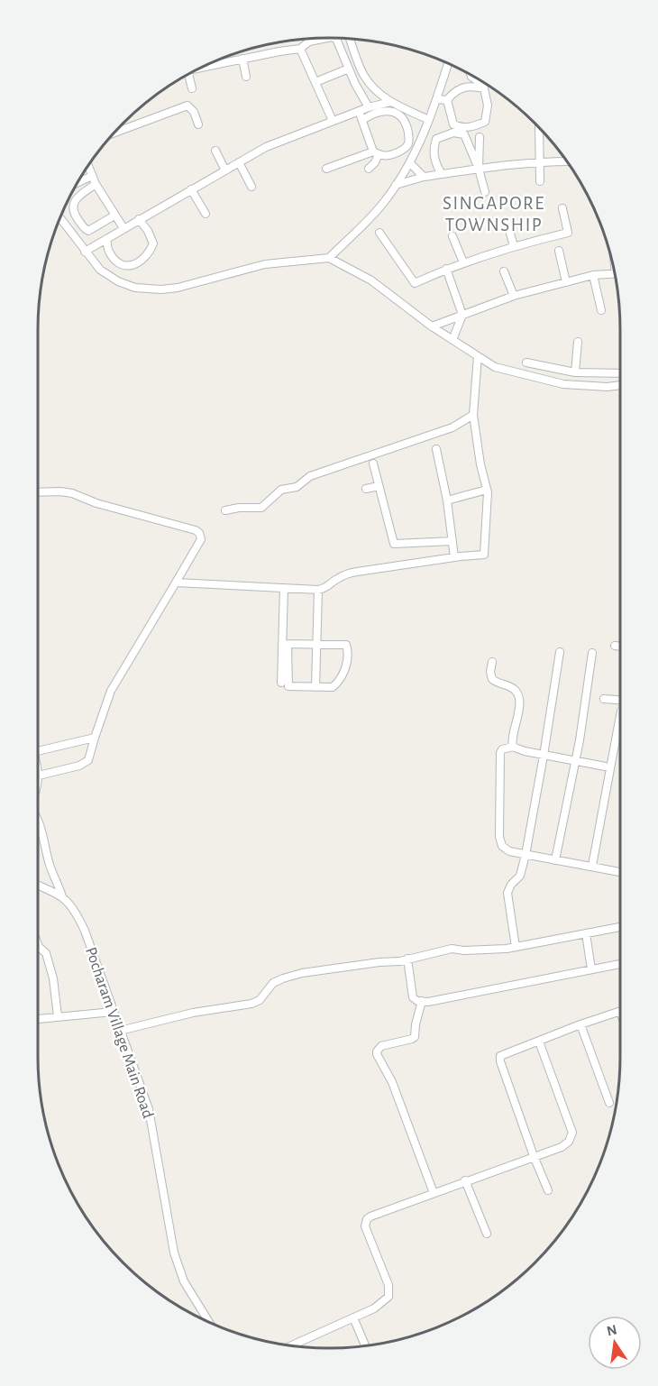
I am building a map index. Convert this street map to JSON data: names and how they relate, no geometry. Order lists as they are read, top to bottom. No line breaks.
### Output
{"streets":{"street":["Pocharam Village Main Road"]},"districts":["SINGAPORE TOWNSHIP"],"north":"top"}
